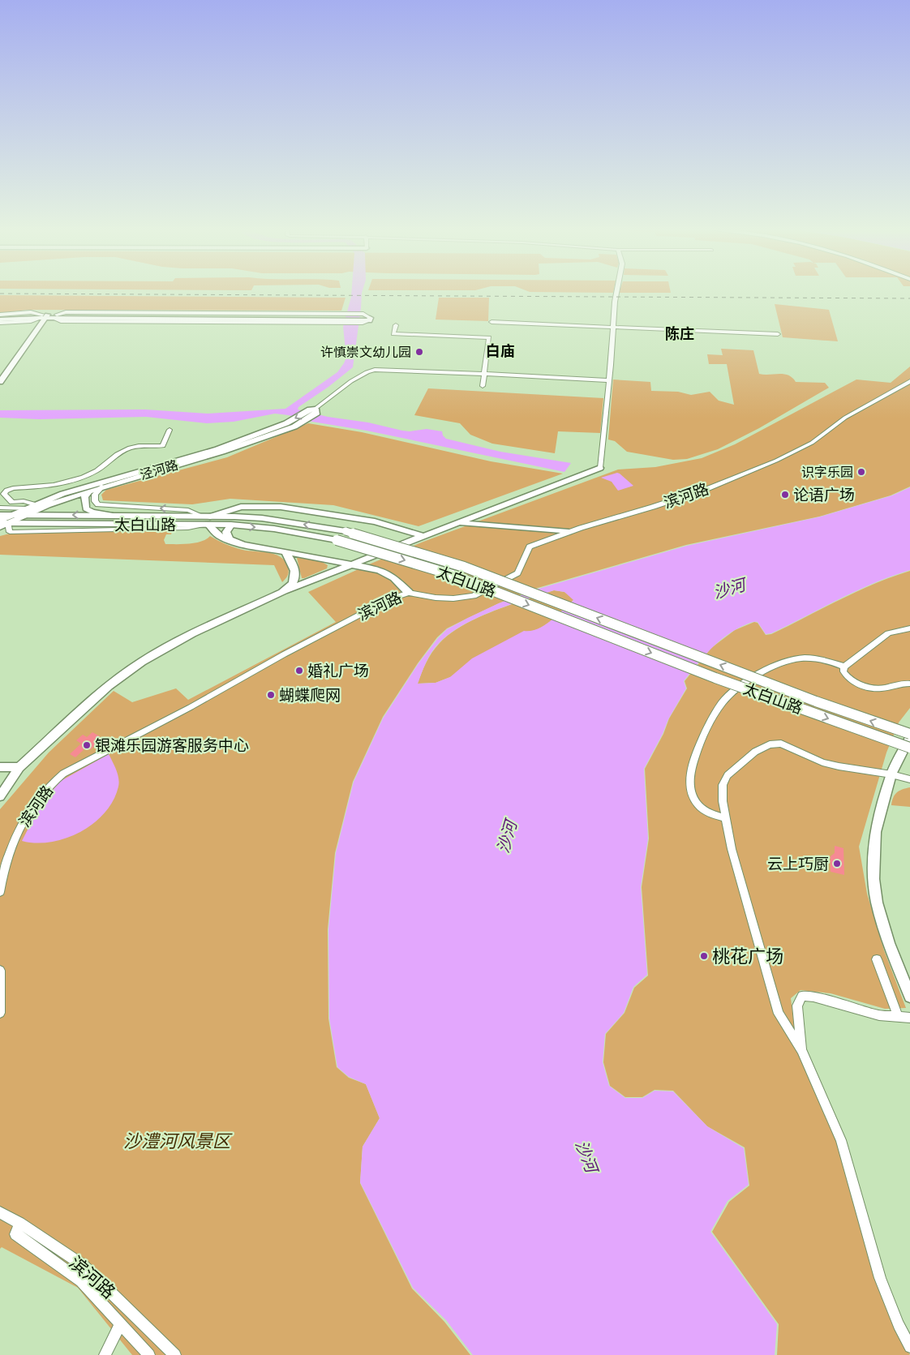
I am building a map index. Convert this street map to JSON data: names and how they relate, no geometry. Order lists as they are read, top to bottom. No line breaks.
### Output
{"streets":{"main road":["太白山路"],"street":["泾河路","滨河路"]},"crossings":[["泾河路","太白山路"]],"districts":["陈庄","白庙"],"water":["沙河"],"parks":["沙澧河风景区"],"places":["许慎崇文幼儿园","识字乐园","论语广场","婚礼广场","蝴蝶爬网","银滩乐园游客服务中心","云上巧厨","桃花广场"]}
